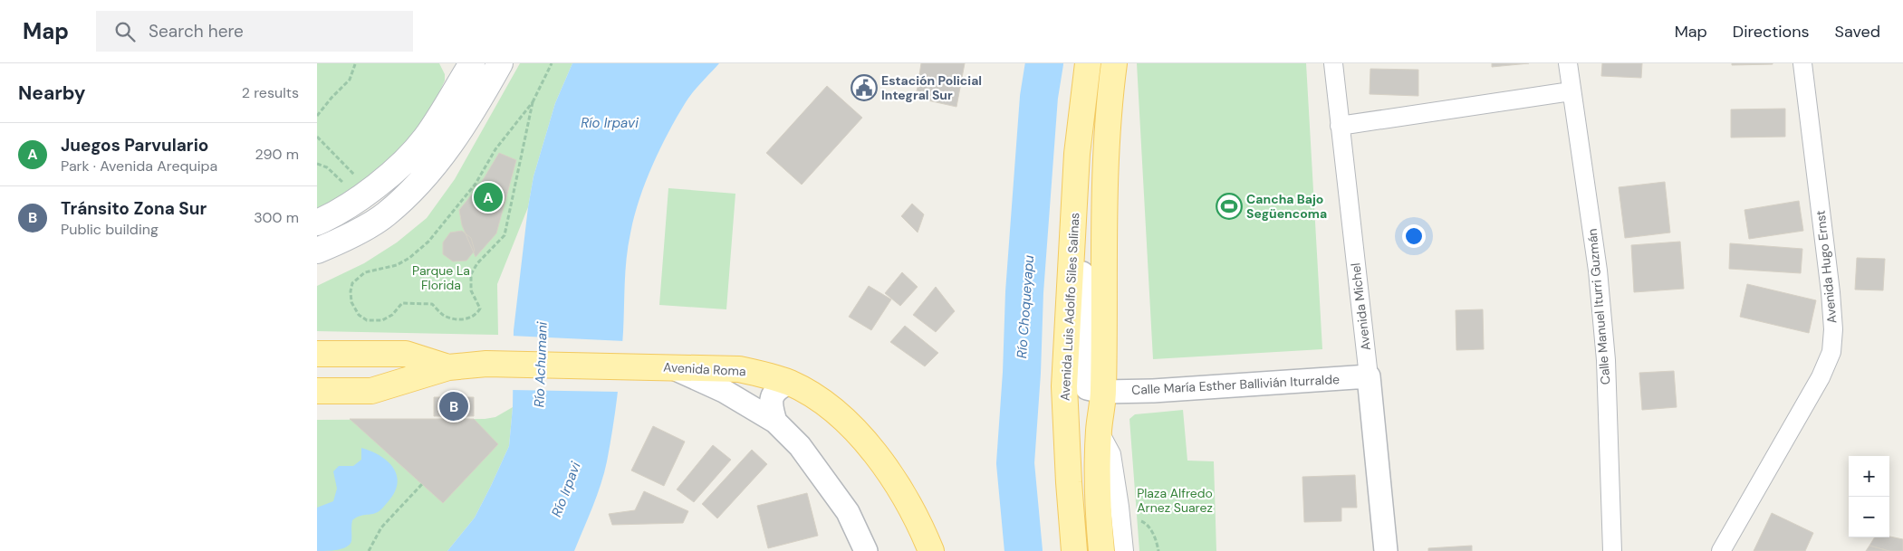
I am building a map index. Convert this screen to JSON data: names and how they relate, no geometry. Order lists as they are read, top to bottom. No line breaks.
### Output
{"streets":{"main road":["Avenida Luis Adolfo Siles Salinas","Avenida Roma"],"street":["Avenida Hugo Ernst","Avenida Michel","Calle Manuel Iturri Guzmán","Calle María Esther Ballivián Iturralde"]},"crossings":[["Avenida Michel","Calle María Esther Ballivián Iturralde"]],"water":["Río Irpavi","Río Choqueyapu","Río Achumani"],"parks":["Parque La Florida","Plaza Alfredo Arnez Suarez"],"places":{"public building":["Estación Policial Integral Sur"],"sports":["Cancha Bajo Següencoma"]},"page":{"header":"Map","search":"Search here","nav":["Map","Directions","Saved"],"heading":["Nearby","2 results"],"list":[{"mark":"A","name":"Juegos Parvulario","note":"Park · Avenida Arequipa","value":"290 m"},{"mark":"B","name":"Tránsito Zona Sur","note":"Public building","value":"300 m"}],"pins":["A","B"],"map_buttons":["+","−"]}}
